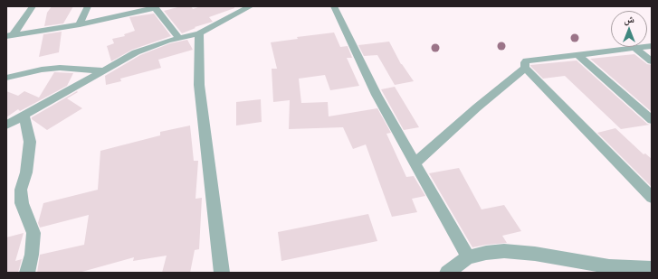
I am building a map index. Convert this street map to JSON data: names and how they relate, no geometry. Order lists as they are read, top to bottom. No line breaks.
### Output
{"north":"top"}
